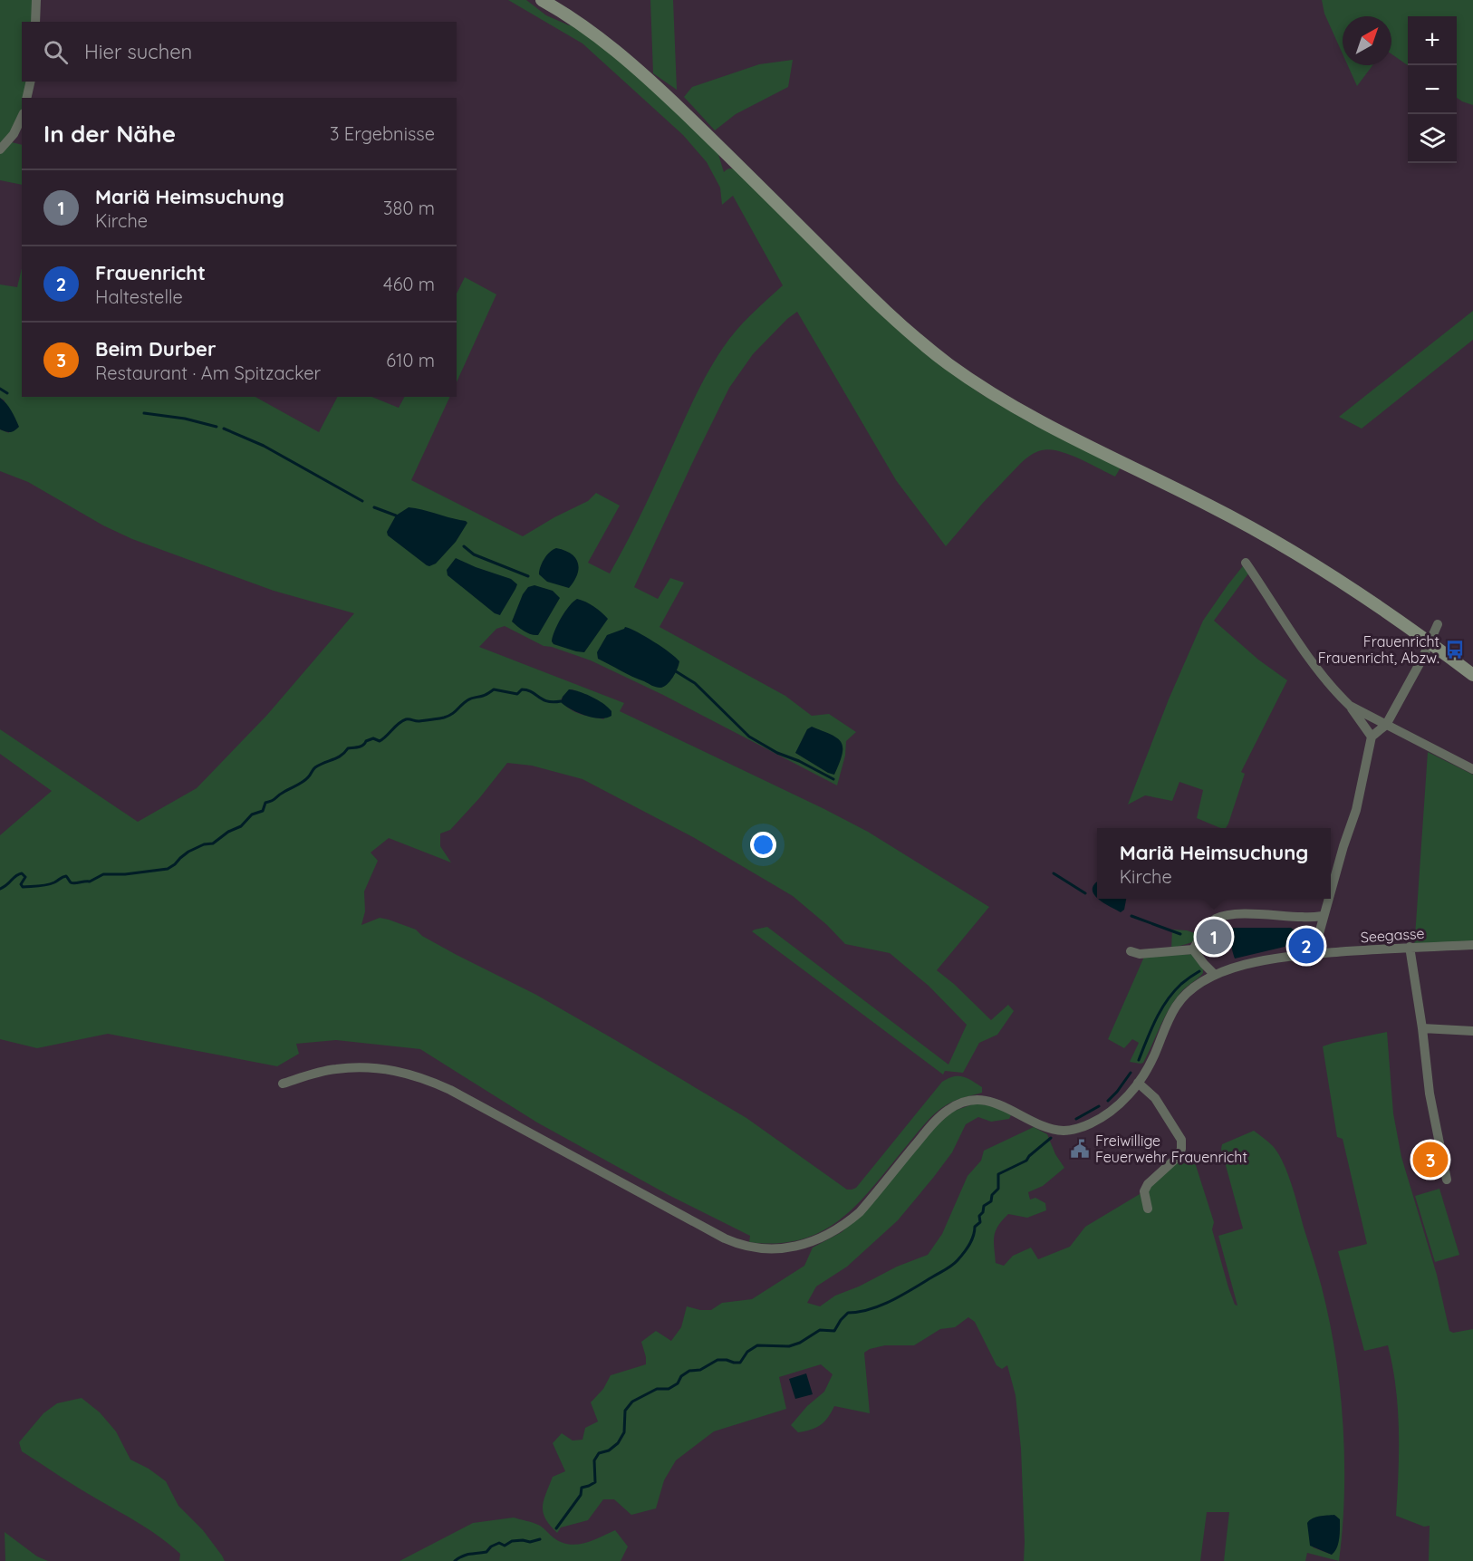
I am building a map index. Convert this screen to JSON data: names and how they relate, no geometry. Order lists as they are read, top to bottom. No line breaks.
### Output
{"streets":{"street":["Seegasse"]},"places":{"bus stop":["Frauenricht Frauenricht, Abzw."],"public building":["Freiwillige Feuerwehr Frauenricht"]},"north":"top right","page":{"map_buttons":["+","−"],"search":"Hier suchen","heading":["In der Nähe","3 Ergebnisse"],"list":[{"mark":"1","name":"Mariä Heimsuchung","note":"Kirche","value":"380 m"},{"mark":"2","name":"Frauenricht","note":"Haltestelle","value":"460 m"},{"mark":"3","name":"Beim Durber","note":"Restaurant · Am Spitzacker","value":"610 m"}],"popup":["Mariä Heimsuchung","Kirche"],"pins":["1","2","3"]}}
